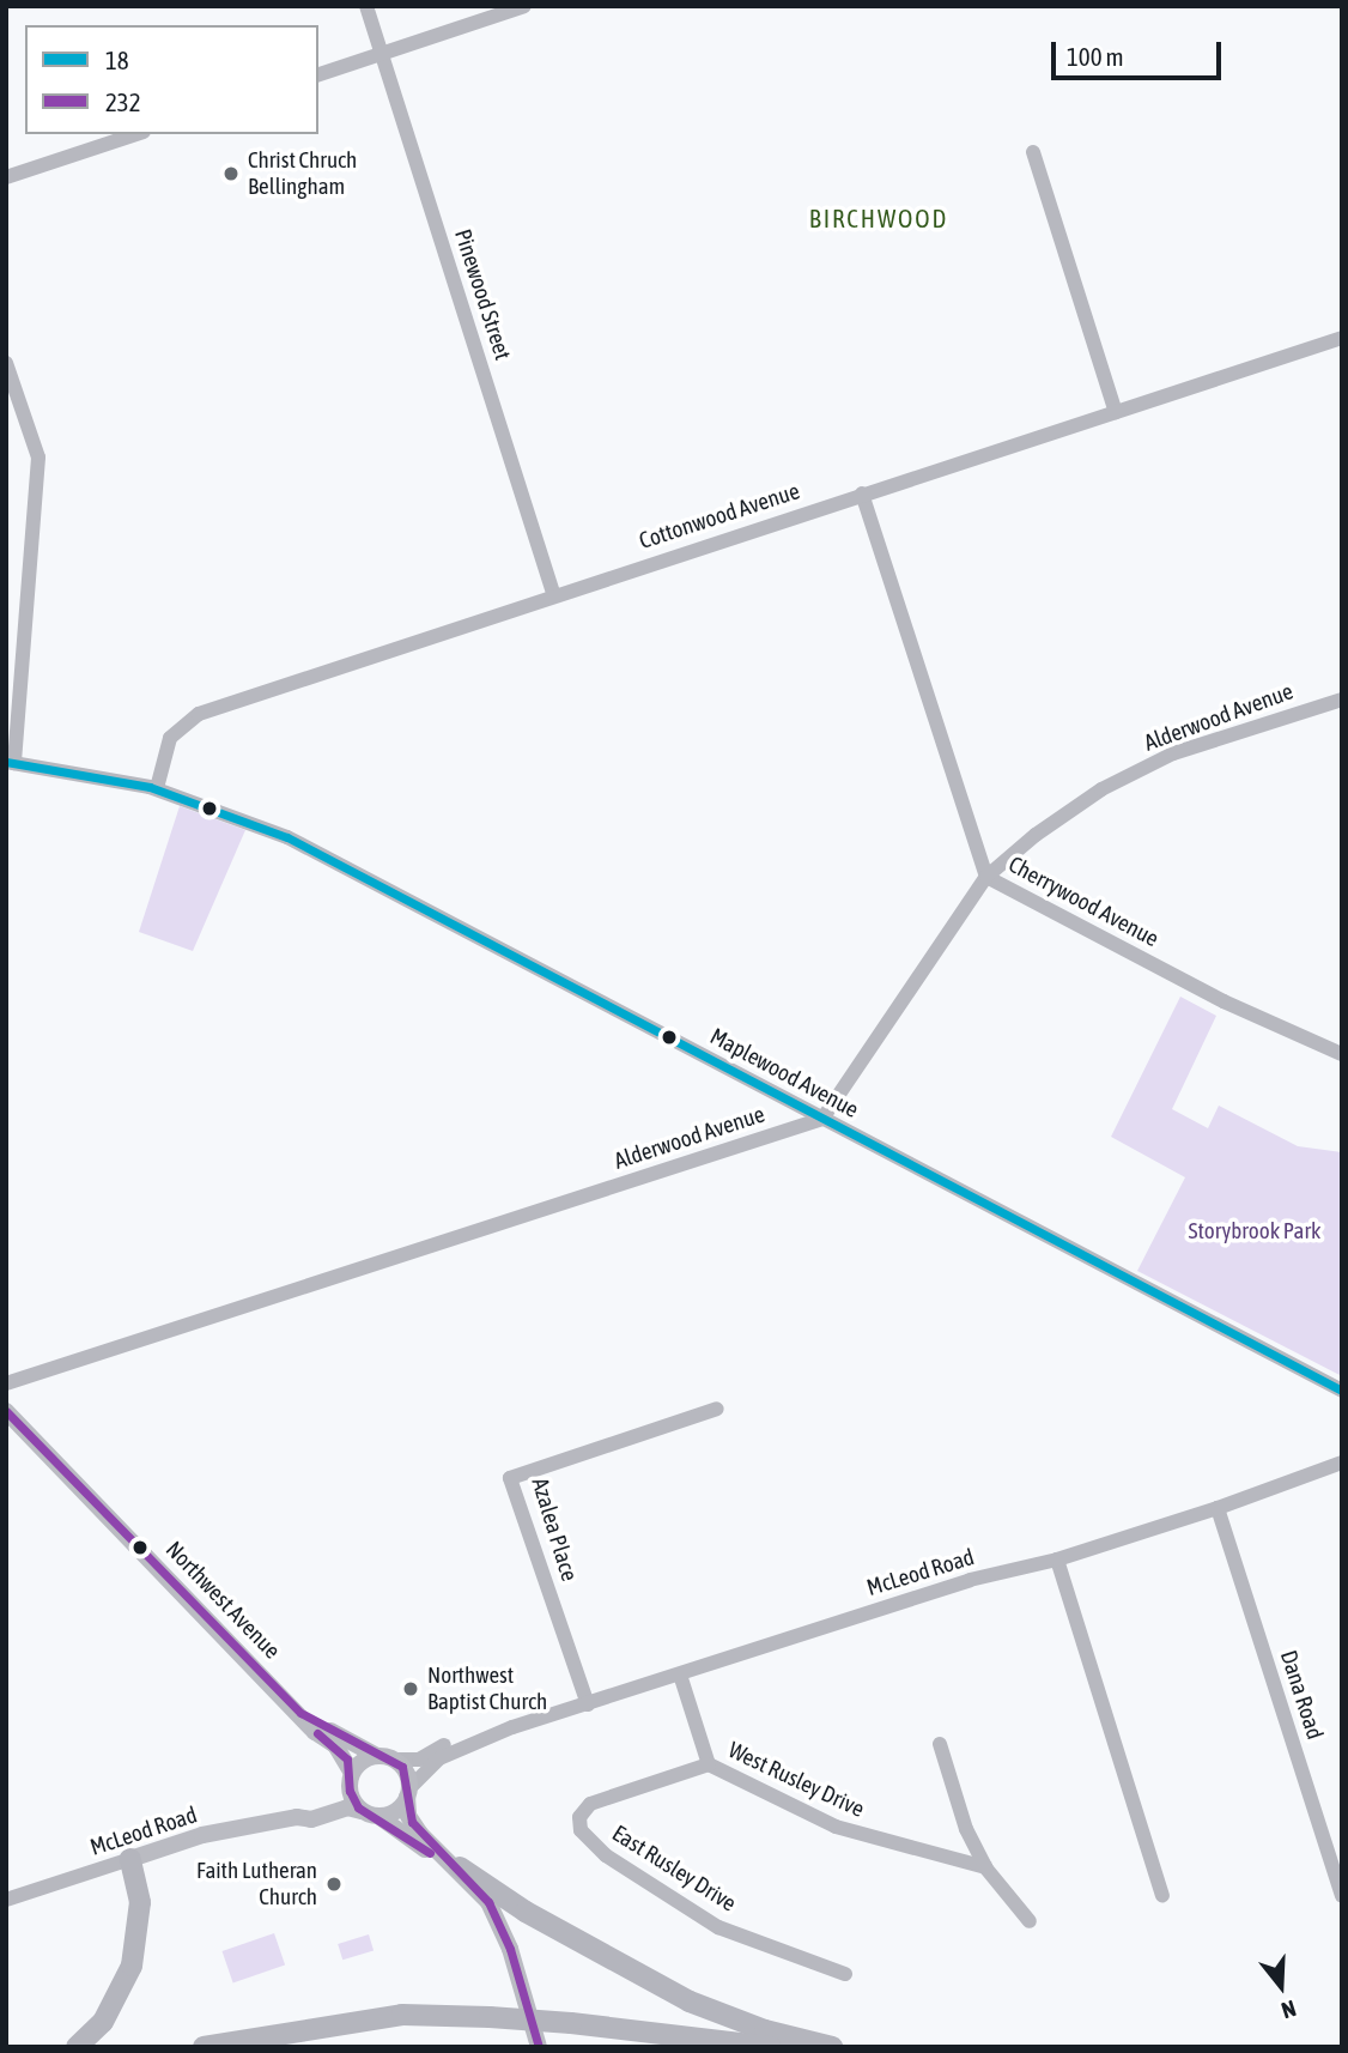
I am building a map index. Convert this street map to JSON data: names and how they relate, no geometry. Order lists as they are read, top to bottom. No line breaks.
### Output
{"streets":{"main road":["McLeod Road","Northwest Avenue"],"street":["Pinewood Street","Cottonwood Avenue","Alderwood Avenue","Cherrywood Avenue","Maplewood Avenue","Azalea Place","Dana Road","West Rusley Drive","East Rusley Drive"]},"crossings":[["Pinewood Street","Cottonwood Avenue"],["Cottonwood Avenue","Cherrywood Avenue"],["Cottonwood Avenue","Maplewood Avenue"],["Alderwood Avenue","Cherrywood Avenue"],["Alderwood Avenue","Maplewood Avenue"],["Azalea Place","McLeod Road"],["McLeod Road","Northwest Avenue"],["McLeod Road","Dana Road"],["McLeod Road","West Rusley Drive"],["West Rusley Drive","East Rusley Drive"]],"districts":["BIRCHWOOD"],"parks":["Storybrook Park"],"places":["Christ Chruch Bellingham","Northwest Baptist Church","Faith Lutheran Church"],"lines":["transit line 18","transit line 232"],"legend":["18","232"],"scale_bar":"100 m","north":"bottom"}
